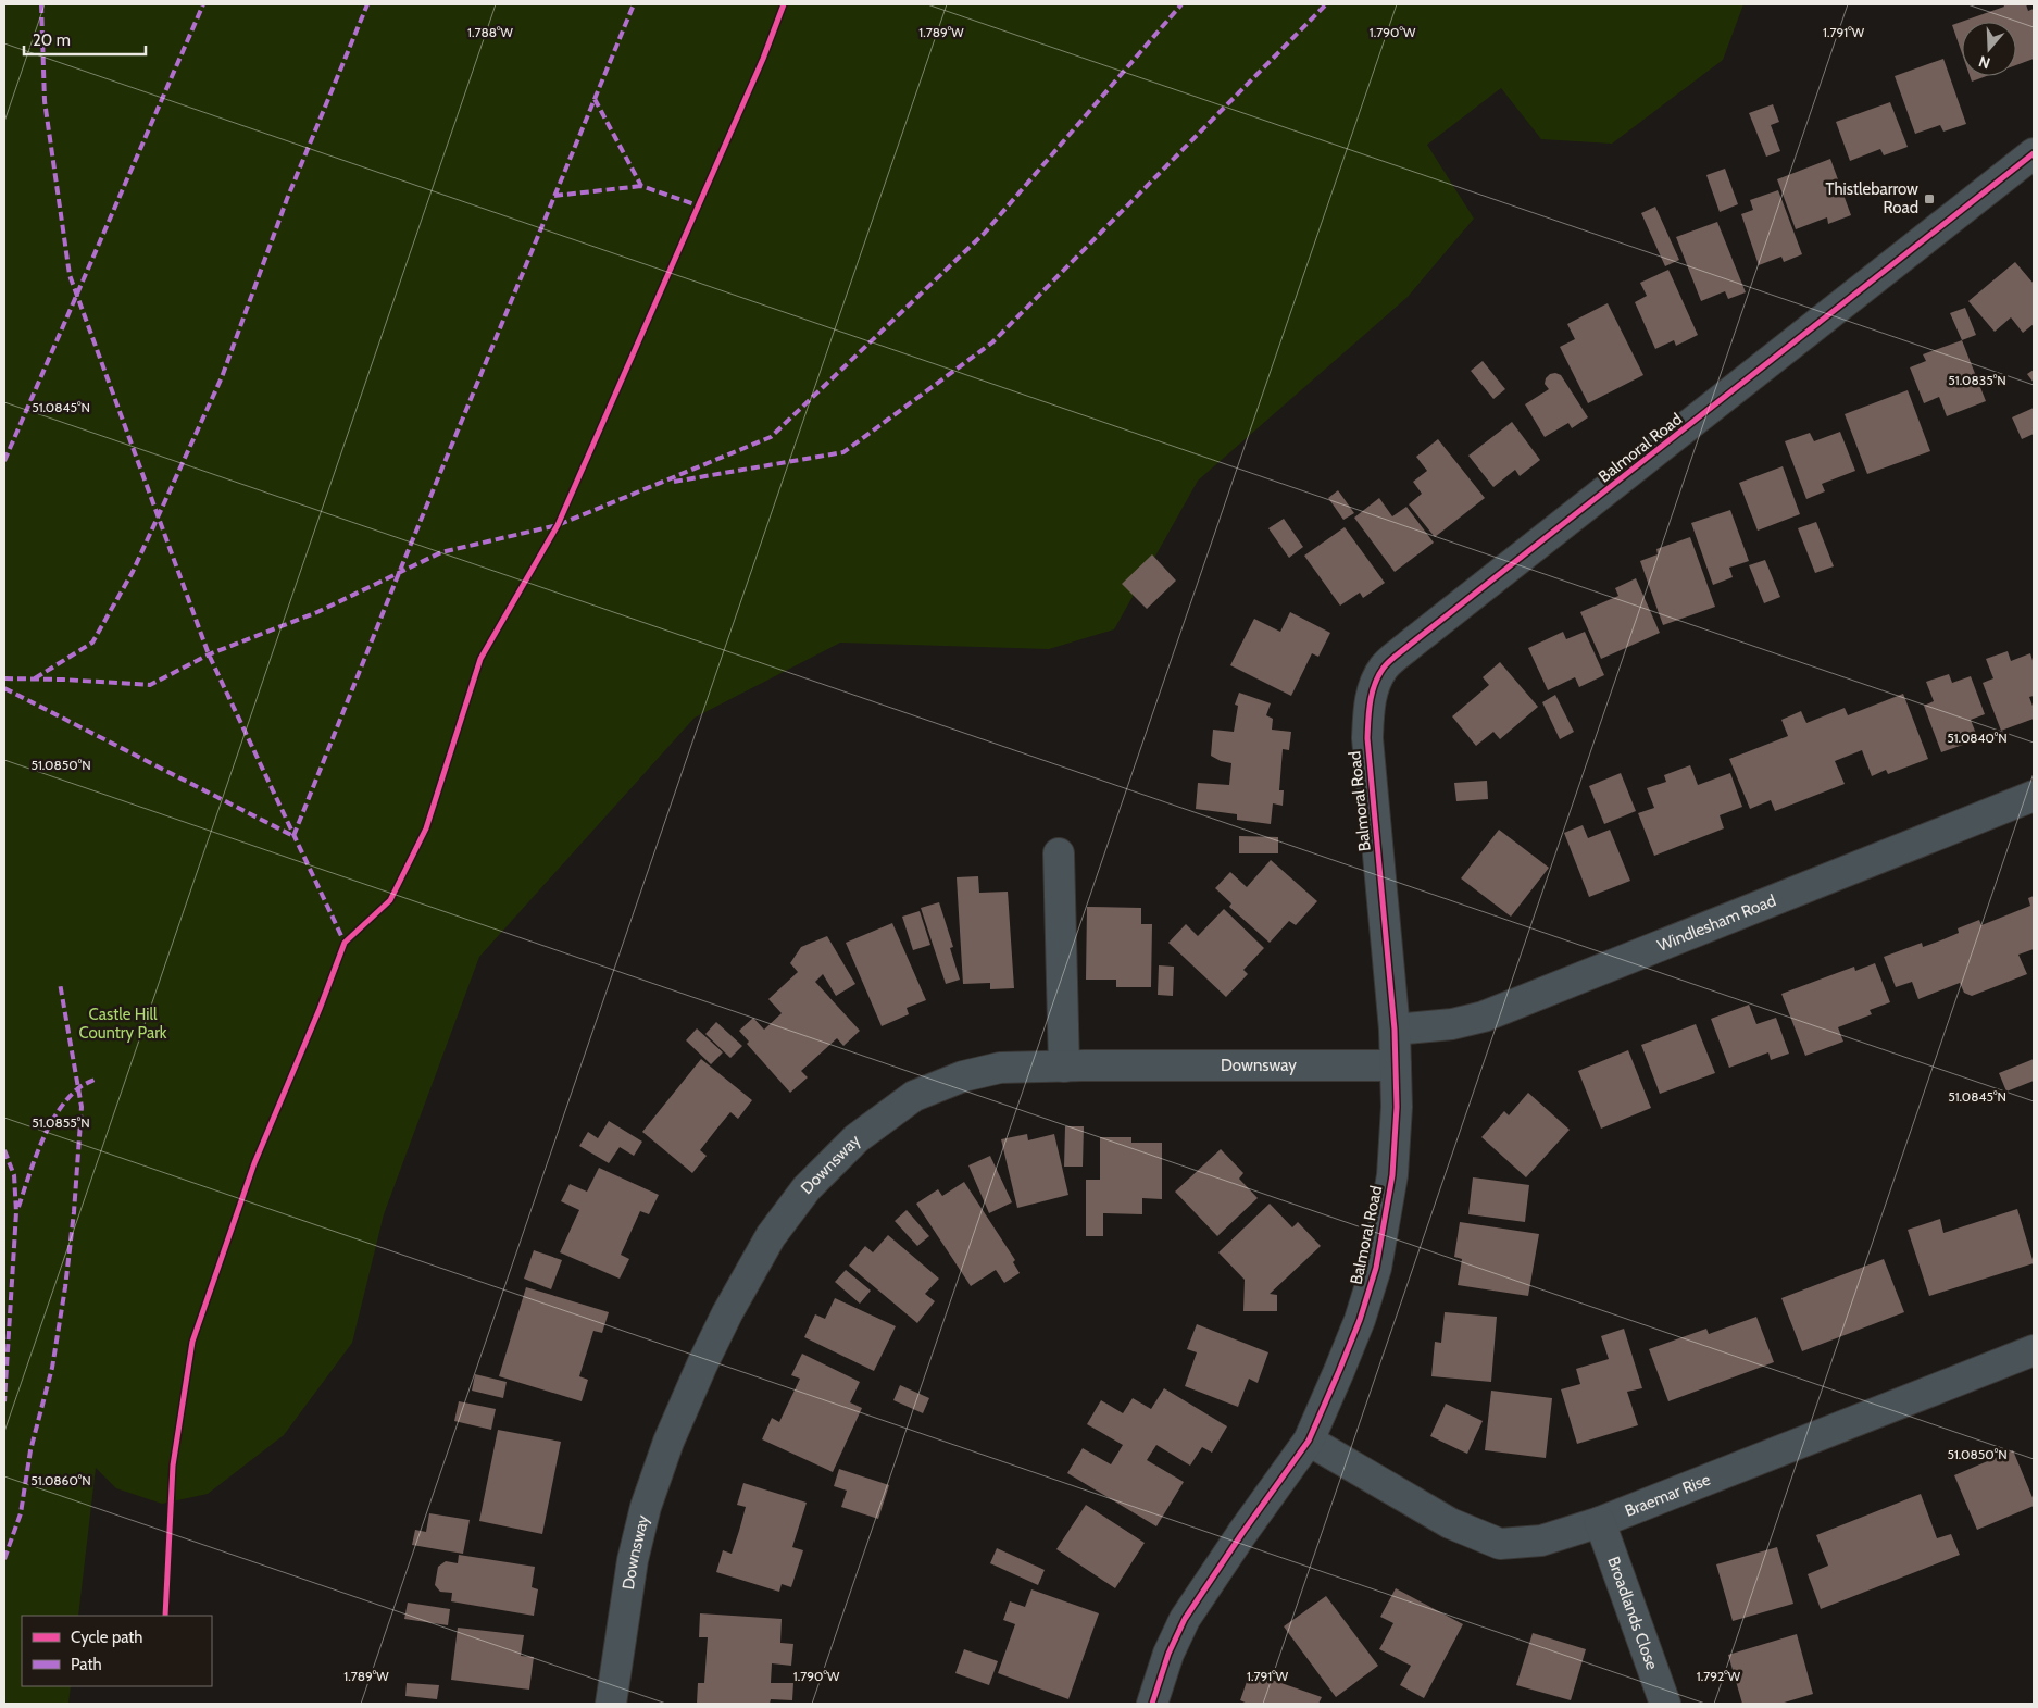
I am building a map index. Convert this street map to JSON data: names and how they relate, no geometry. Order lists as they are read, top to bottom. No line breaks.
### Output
{"streets":{"street":["Balmoral Road","Windlesham Road","Downsway","Braemar Rise","Broadlands Close"]},"crossings":[["Balmoral Road","Windlesham Road"],["Balmoral Road","Downsway"],["Balmoral Road","Braemar Rise"],["Braemar Rise","Broadlands Close"]],"parks":["Castle Hill Country Park"],"places":{"transit":["Thistlebarrow Road"]},"legend":["Cycle path","Path"],"scale_bar":"20 m","north":"bottom","coordinates":["1.788°W","1.789°W","1.791°W","1.790°W","51.0835°N","51.0845°N","51.0840°N","51.0850°N","51.0855°N","51.0860°N","1.792°W"]}
